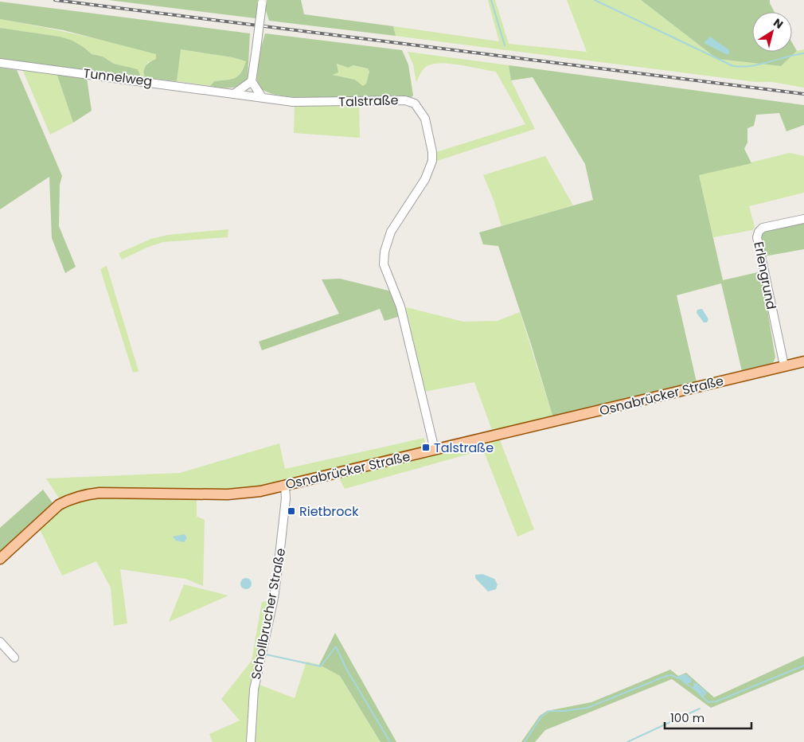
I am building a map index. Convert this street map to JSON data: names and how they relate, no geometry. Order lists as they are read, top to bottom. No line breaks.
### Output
{"streets":{"main road":["Osnabrücker Straße"],"street":["Tunnelweg","Talstraße","Erlengrund","Schollbrucher Straße"]},"crossings":[["Tunnelweg","Talstraße"],["Talstraße","Osnabrücker Straße"],["Erlengrund","Osnabrücker Straße"],["Osnabrücker Straße","Schollbrucher Straße"]],"places":{"transit":["Talstraße","Rietbrock"]},"scale_bar":"100 m","north":"top right"}
